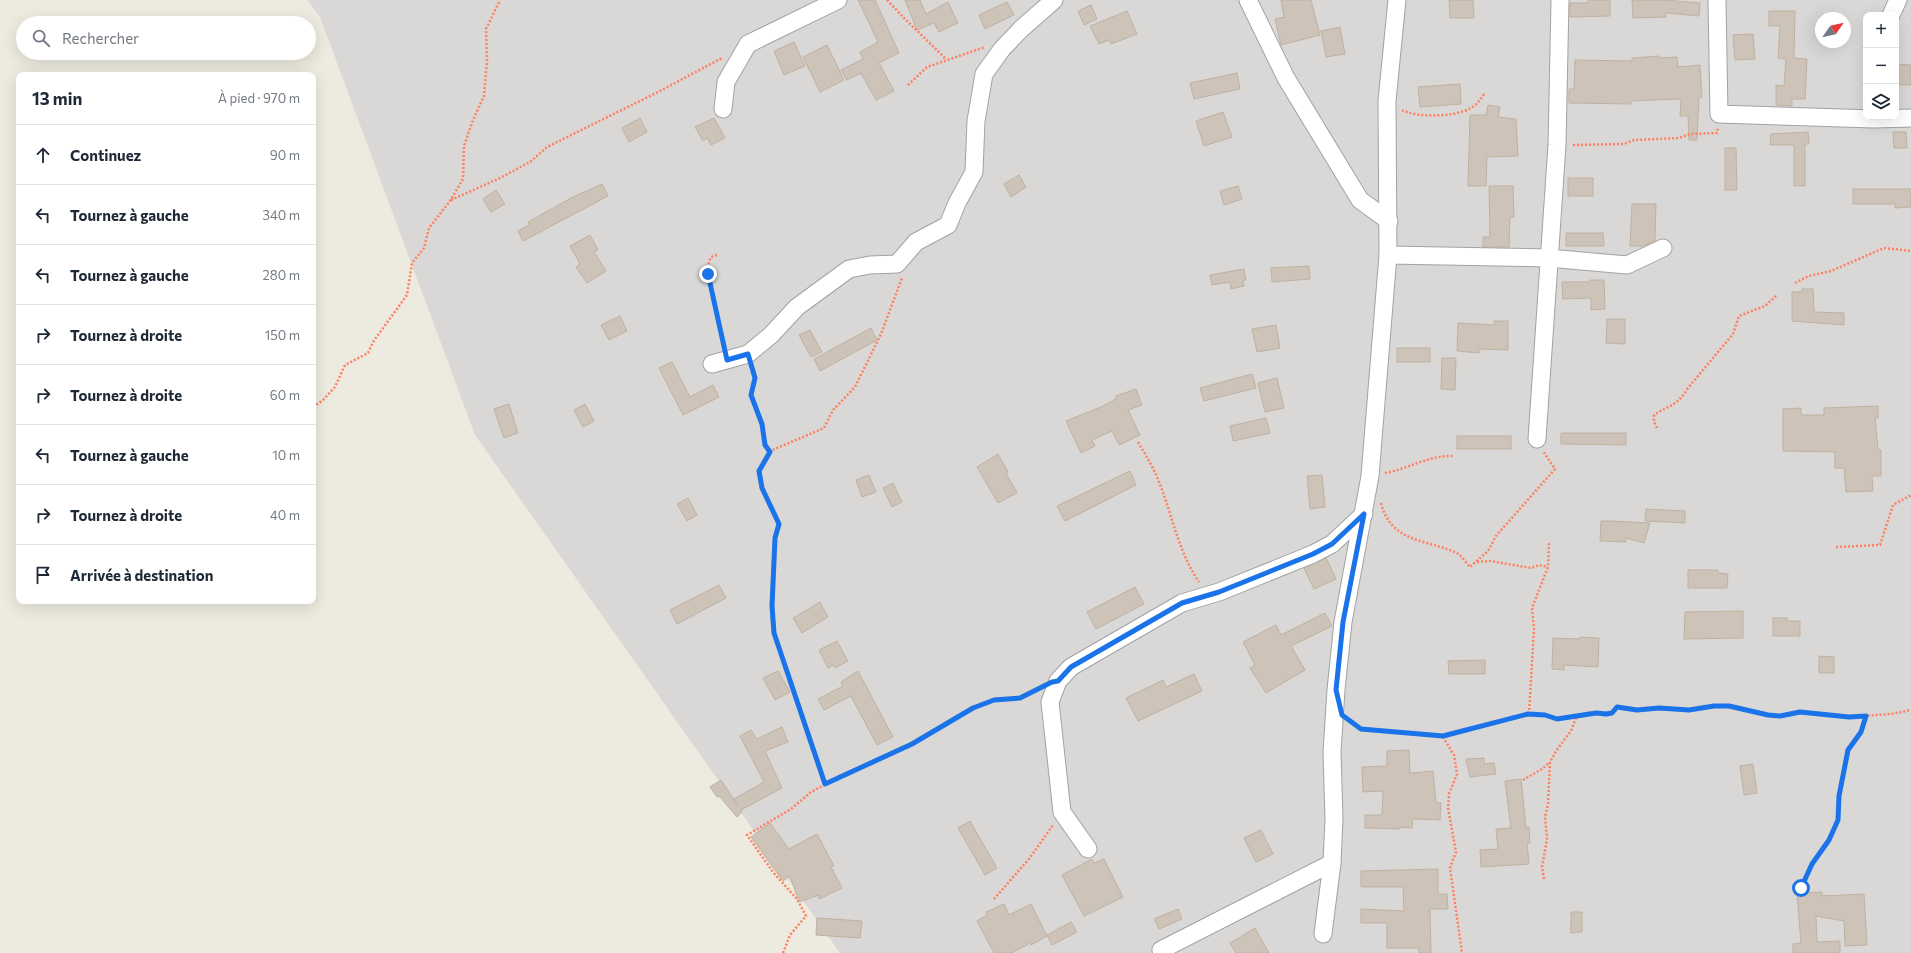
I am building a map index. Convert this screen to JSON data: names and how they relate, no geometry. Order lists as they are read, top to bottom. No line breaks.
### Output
{"north":"top right","page":{"map_buttons":["+","−"],"search":"Rechercher","heading":["13 min","À pied · 970 m"],"list":[["Continuez","90 m"],["Tournez à gauche","340 m"],["Tournez à gauche","280 m"],["Tournez à droite","150 m"],["Tournez à droite","60 m"],["Tournez à gauche","10 m"],["Tournez à droite","40 m"],"Arrivée à destination"]}}
